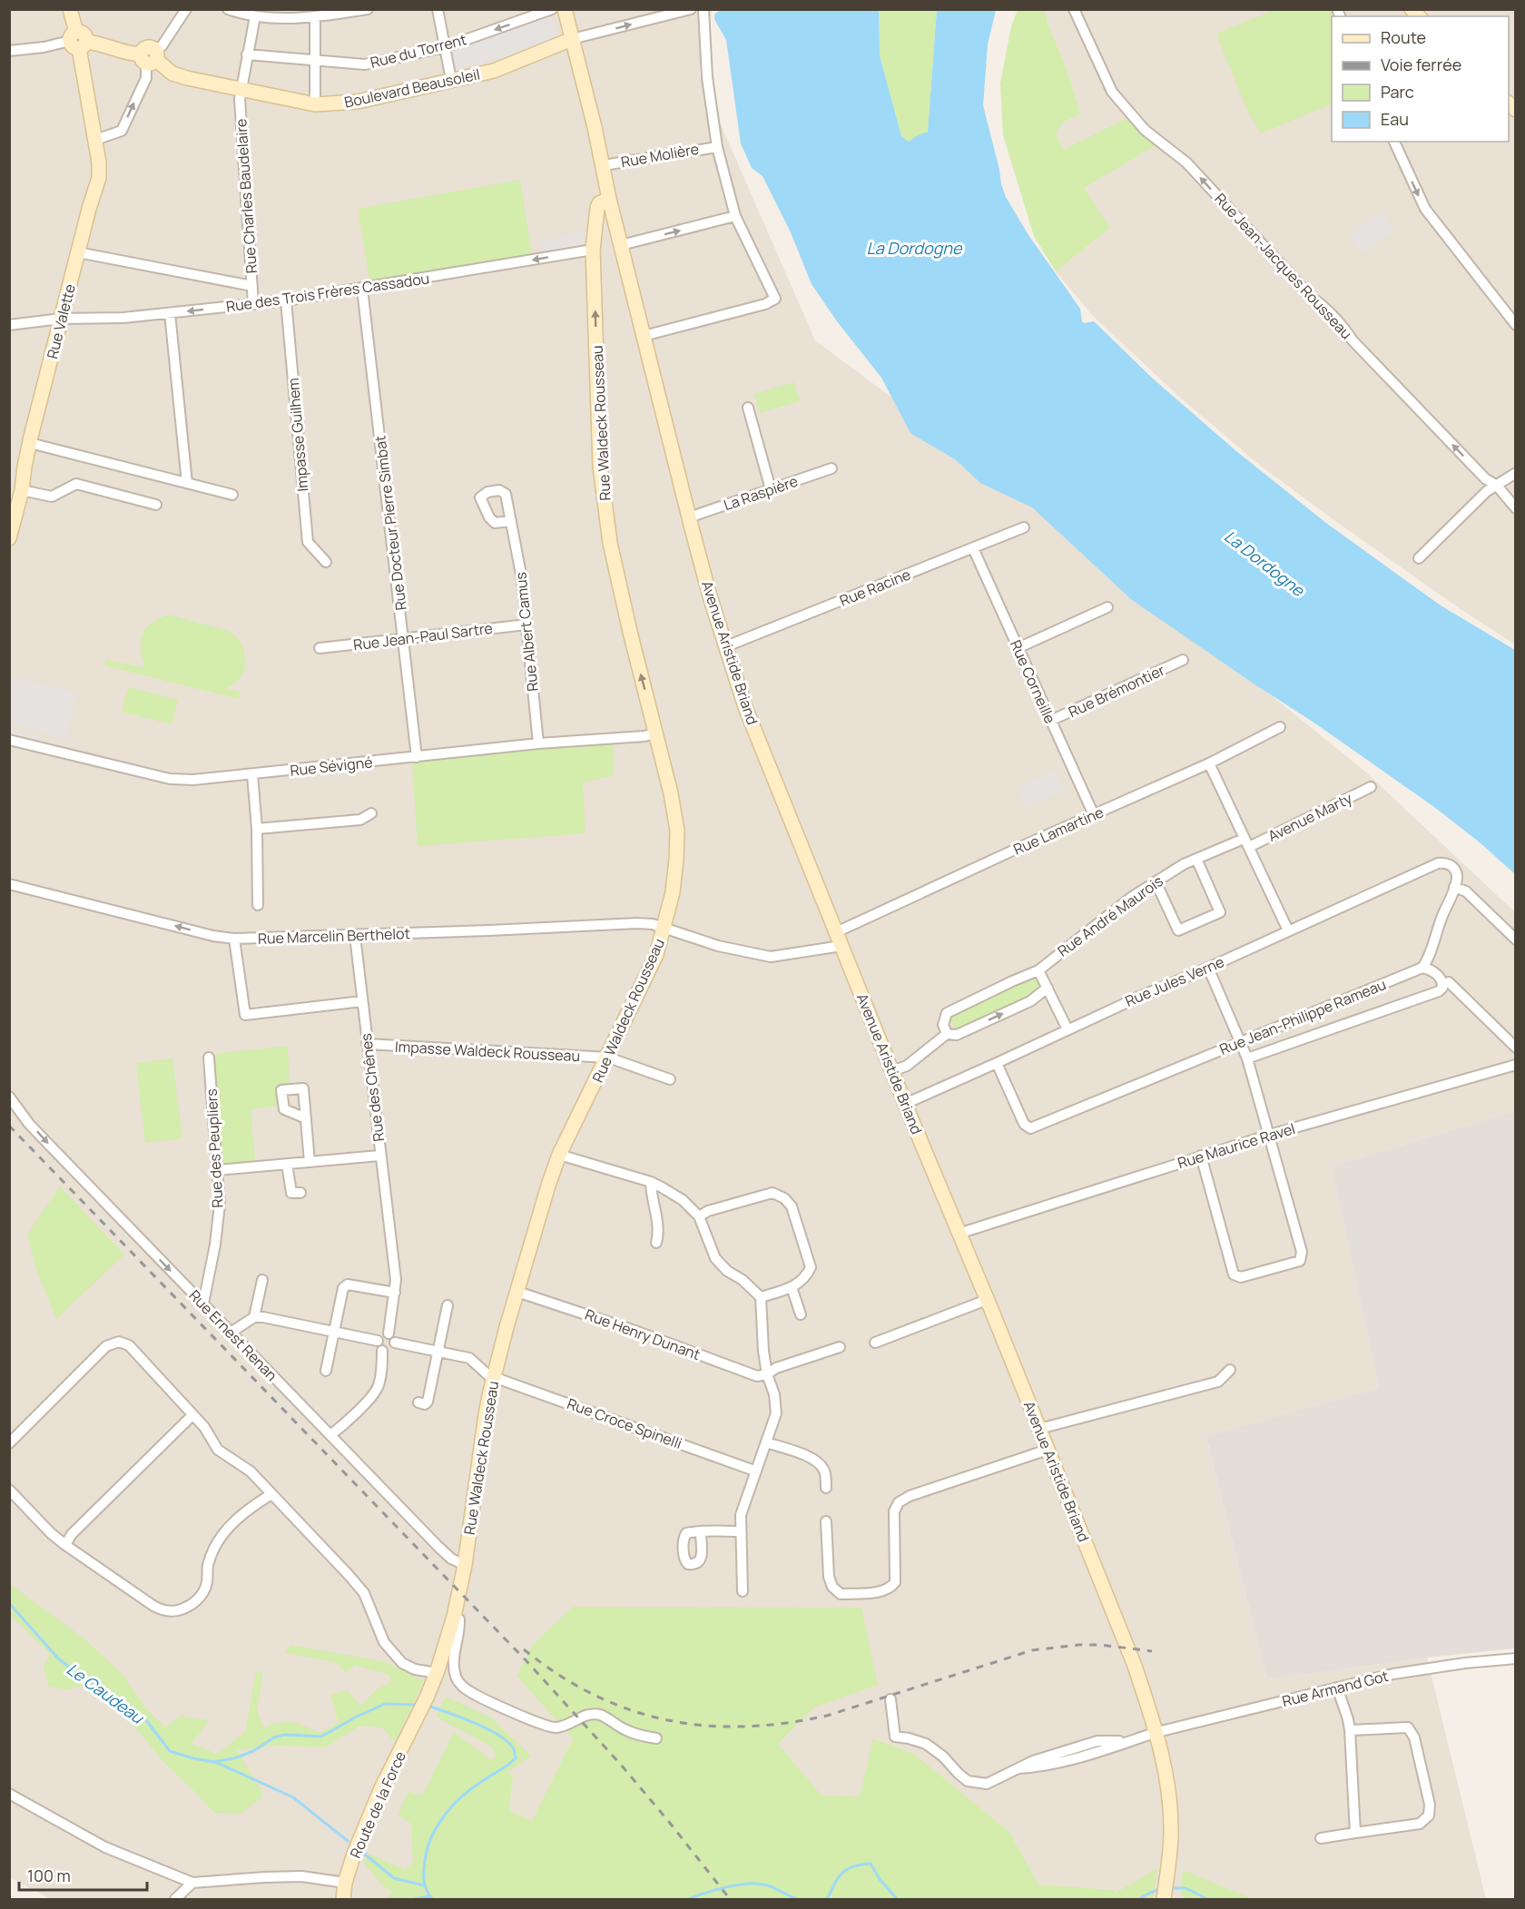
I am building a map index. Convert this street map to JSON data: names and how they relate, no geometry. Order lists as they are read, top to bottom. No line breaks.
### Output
{"streets":{"main road":["Boulevard Beausoleil","Rue Valette","Rue Waldeck Rousseau","Avenue Aristide Briand","Route de la Force"],"street":["Rue du Torrent","Rue Molière","Rue Charles Baudelaire","Rue Jean-Jacques Rousseau","Rue des Trois Frères Cassadou","Impasse Guilhem","La Raspière","Rue Docteur Pierre Simbat","Rue Racine","Rue Albert Camus","Rue Jean-Paul Sartre","Rue Corneille","Rue Brémontier","Rue Sévigné","Avenue Marty","Rue Lamartine","Rue André Maurois","Rue Marcelin Berthelot","Rue Jules Verne","Rue Jean-Philippe Rameau","Impasse Waldeck Rousseau","Rue des Chênes","Rue Maurice Ravel","Rue des Peupliers","Rue Henry Dunant","Rue Ernest Renan","Rue Croce Spinelli","Rue Armand Got"]},"crossings":[["Rue du Torrent","Rue Charles Baudelaire"],["Boulevard Beausoleil","Rue Charles Baudelaire"],["Boulevard Beausoleil","Rue Valette"],["Boulevard Beausoleil","Avenue Aristide Briand"],["Rue Molière","Avenue Aristide Briand"],["Rue Charles Baudelaire","Rue des Trois Frères Cassadou"],["Rue des Trois Frères Cassadou","Rue Valette"],["Rue des Trois Frères Cassadou","Rue Waldeck Rousseau"],["Rue des Trois Frères Cassadou","Impasse Guilhem"],["Rue des Trois Frères Cassadou","Rue Docteur Pierre Simbat"],["Rue Waldeck Rousseau","Avenue Aristide Briand"],["Rue Waldeck Rousseau","Rue Sévigné"],["Rue Waldeck Rousseau","Rue Marcelin Berthelot"],["Rue Waldeck Rousseau","Impasse Waldeck Rousseau"],["Rue Waldeck Rousseau","Rue Henry Dunant"],["Rue Waldeck Rousseau","Rue Ernest Renan"],["Rue Waldeck Rousseau","Rue Croce Spinelli"],["Rue Waldeck Rousseau","Route de la Force"],["La Raspière","Avenue Aristide Briand"],["Rue Docteur Pierre Simbat","Rue Jean-Paul Sartre"],["Rue Docteur Pierre Simbat","Rue Sévigné"],["Rue Racine","Avenue Aristide Briand"],["Rue Racine","Rue Corneille"],["Rue Albert Camus","Rue Jean-Paul Sartre"],["Rue Albert Camus","Rue Sévigné"],["Avenue Aristide Briand","Rue Lamartine"],["Avenue Aristide Briand","Rue Marcelin Berthelot"],["Avenue Aristide Briand","Rue Jules Verne"],["Avenue Aristide Briand","Rue Maurice Ravel"],["Avenue Aristide Briand","Rue Armand Got"],["Rue Corneille","Rue Brémontier"],["Rue Corneille","Rue Lamartine"],["Avenue Marty","Rue André Maurois"],["Rue Marcelin Berthelot","Rue des Chênes"],["Rue Jules Verne","Rue Jean-Philippe Rameau"],["Impasse Waldeck Rousseau","Rue des Chênes"],["Rue des Chênes","Rue Croce Spinelli"],["Rue des Peupliers","Rue Ernest Renan"]],"one_way":["Rue du Torrent","Rue Jean-Jacques Rousseau","Rue des Trois Frères Cassadou","Rue Ernest Renan"],"water":["La Dordogne","Le Caudeau"],"legend":["Route","Voie ferrée","Parc","Eau"],"scale_bar":"100 m"}
